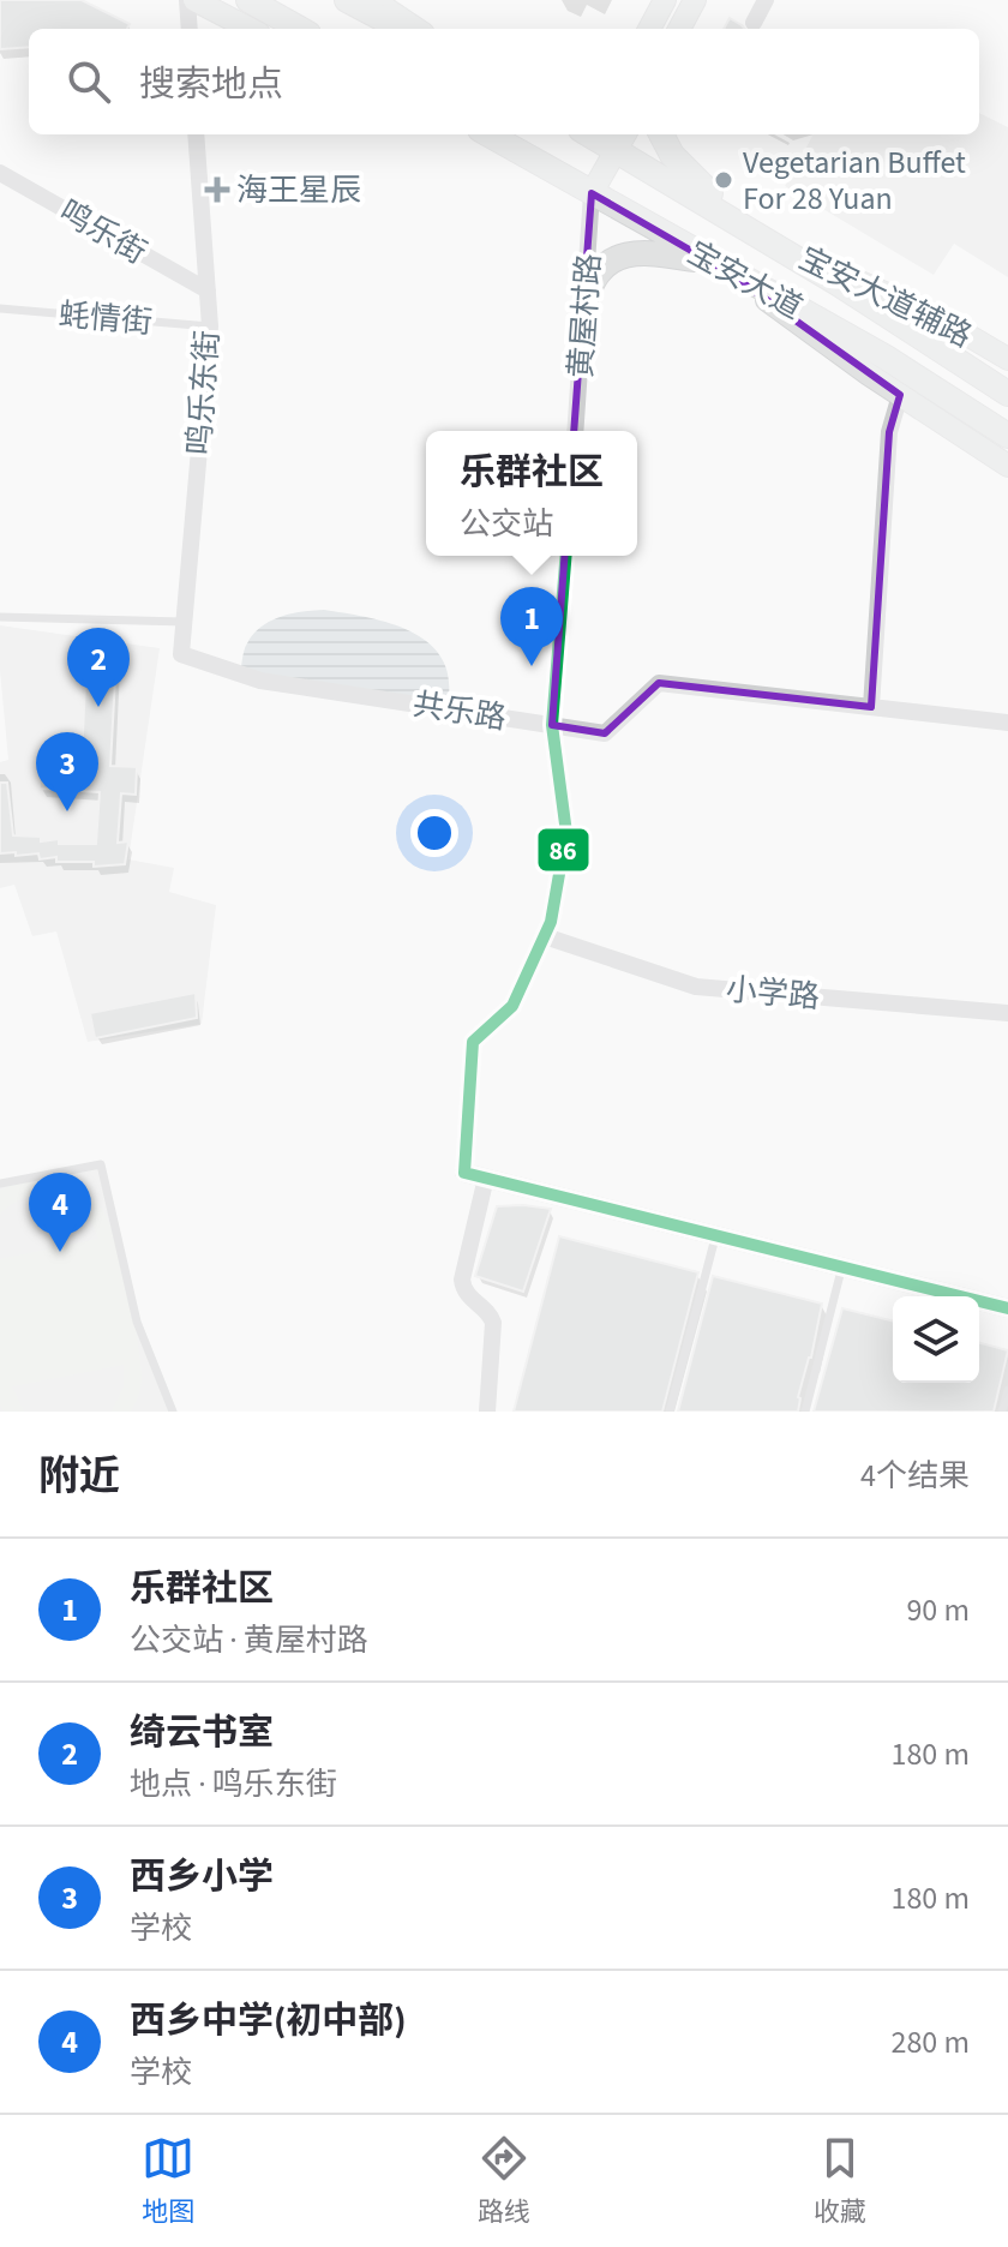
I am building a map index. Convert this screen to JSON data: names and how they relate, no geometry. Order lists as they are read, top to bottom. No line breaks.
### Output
{"streets":{"main road":["宝安大道","宝安大道辅路"],"street":["鸣乐街","黄屋村路","鸣乐东街","共乐路","小学路"],"lane":["蚝情街"]},"crossings":[["鸣乐街","鸣乐东街"],["宝安大道","宝安大道辅路"],["宝安大道","黄屋村路"],["蚝情街","鸣乐东街"],["鸣乐东街","共乐路"]],"places":{"other":["Vegetarian Buffet For 28 Yuan"],"health":["海王星辰"]},"lines":["transit line 86"],"page":{"search":"搜索地点","popup":["乐群社区","公交站"],"pins":["1","2","3","4"],"heading":["附近","4个结果"],"list":[{"mark":"1","name":"乐群社区","note":"公交站 · 黄屋村路","value":"90 m"},{"mark":"2","name":"绮云书室","note":"地点 · 鸣乐东街","value":"180 m"},{"mark":"3","name":"西乡小学","note":"学校","value":"180 m"},{"mark":"4","name":"西乡中学(初中部)","note":"学校","value":"280 m"}],"nav":["地图","路线","收藏"]}}
